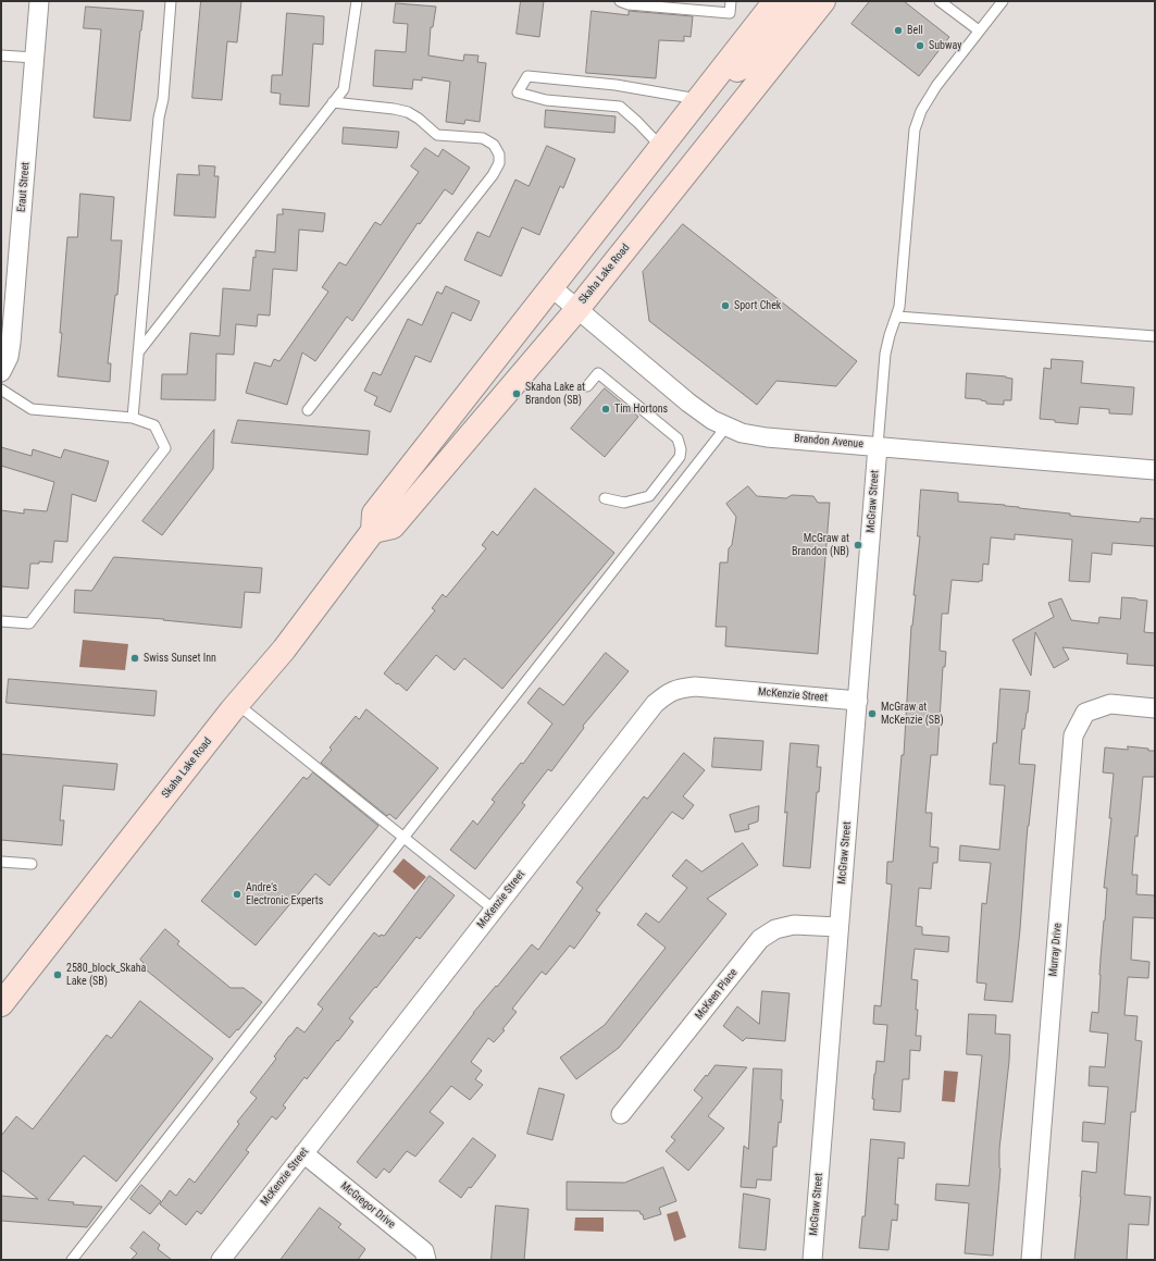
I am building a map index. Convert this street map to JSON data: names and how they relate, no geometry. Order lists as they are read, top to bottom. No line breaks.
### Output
{"streets":{"main road":["Skaha Lake Road"],"street":["Eraut Street","Brandon Avenue","McGraw Street","McKenzie Street","Murray Drive","McKeen Place","McGregor Drive"]},"crossings":[["Skaha Lake Road","Brandon Avenue"],["Brandon Avenue","McGraw Street"],["McGraw Street","McKenzie Street"],["McGraw Street","McKeen Place"],["McKenzie Street","McGregor Drive"]],"places":["Bell","Subway","Sport Chek","Skaha Lake at Brandon (SB)","Tim Hortons","McGraw at Brandon (NB)","Swiss Sunset Inn","McGraw at McKenzie (SB)","Andre's Electronic Experts","2580_block_Skaha Lake (SB)"]}
